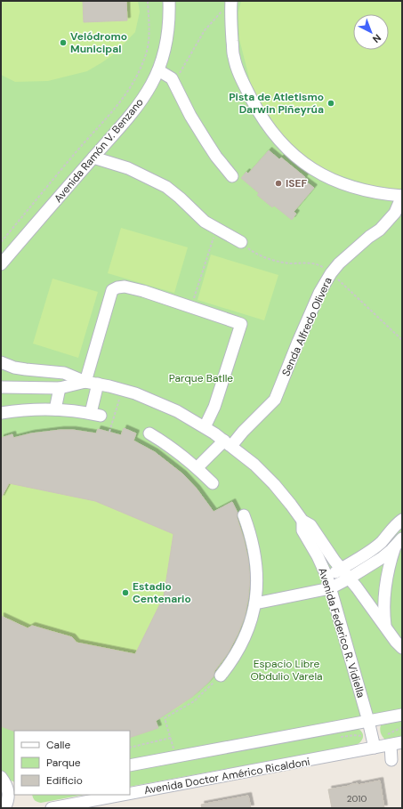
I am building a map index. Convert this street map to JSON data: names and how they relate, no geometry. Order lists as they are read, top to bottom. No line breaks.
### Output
{"streets":{"street":["Avenida Ramón V. Benzano","Senda Alfredo Olivera","Avenida Federico R. Vidiella","Avenida Doctor Américo Ricaldoni"]},"crossings":[["Senda Alfredo Olivera","Avenida Federico R. Vidiella"],["Avenida Federico R. Vidiella","Avenida Doctor Américo Ricaldoni"]],"parks":["Parque Batlle","Espacio Libre Obdulio Varela"],"places":["Velódromo Municipal","Pista de Atletismo Darwin Piñeyrúa","ISEF","Estadio Centenario"],"house_numbers":["2010"],"legend":["Calle","Parque","Edificio"],"north":"bottom right"}
